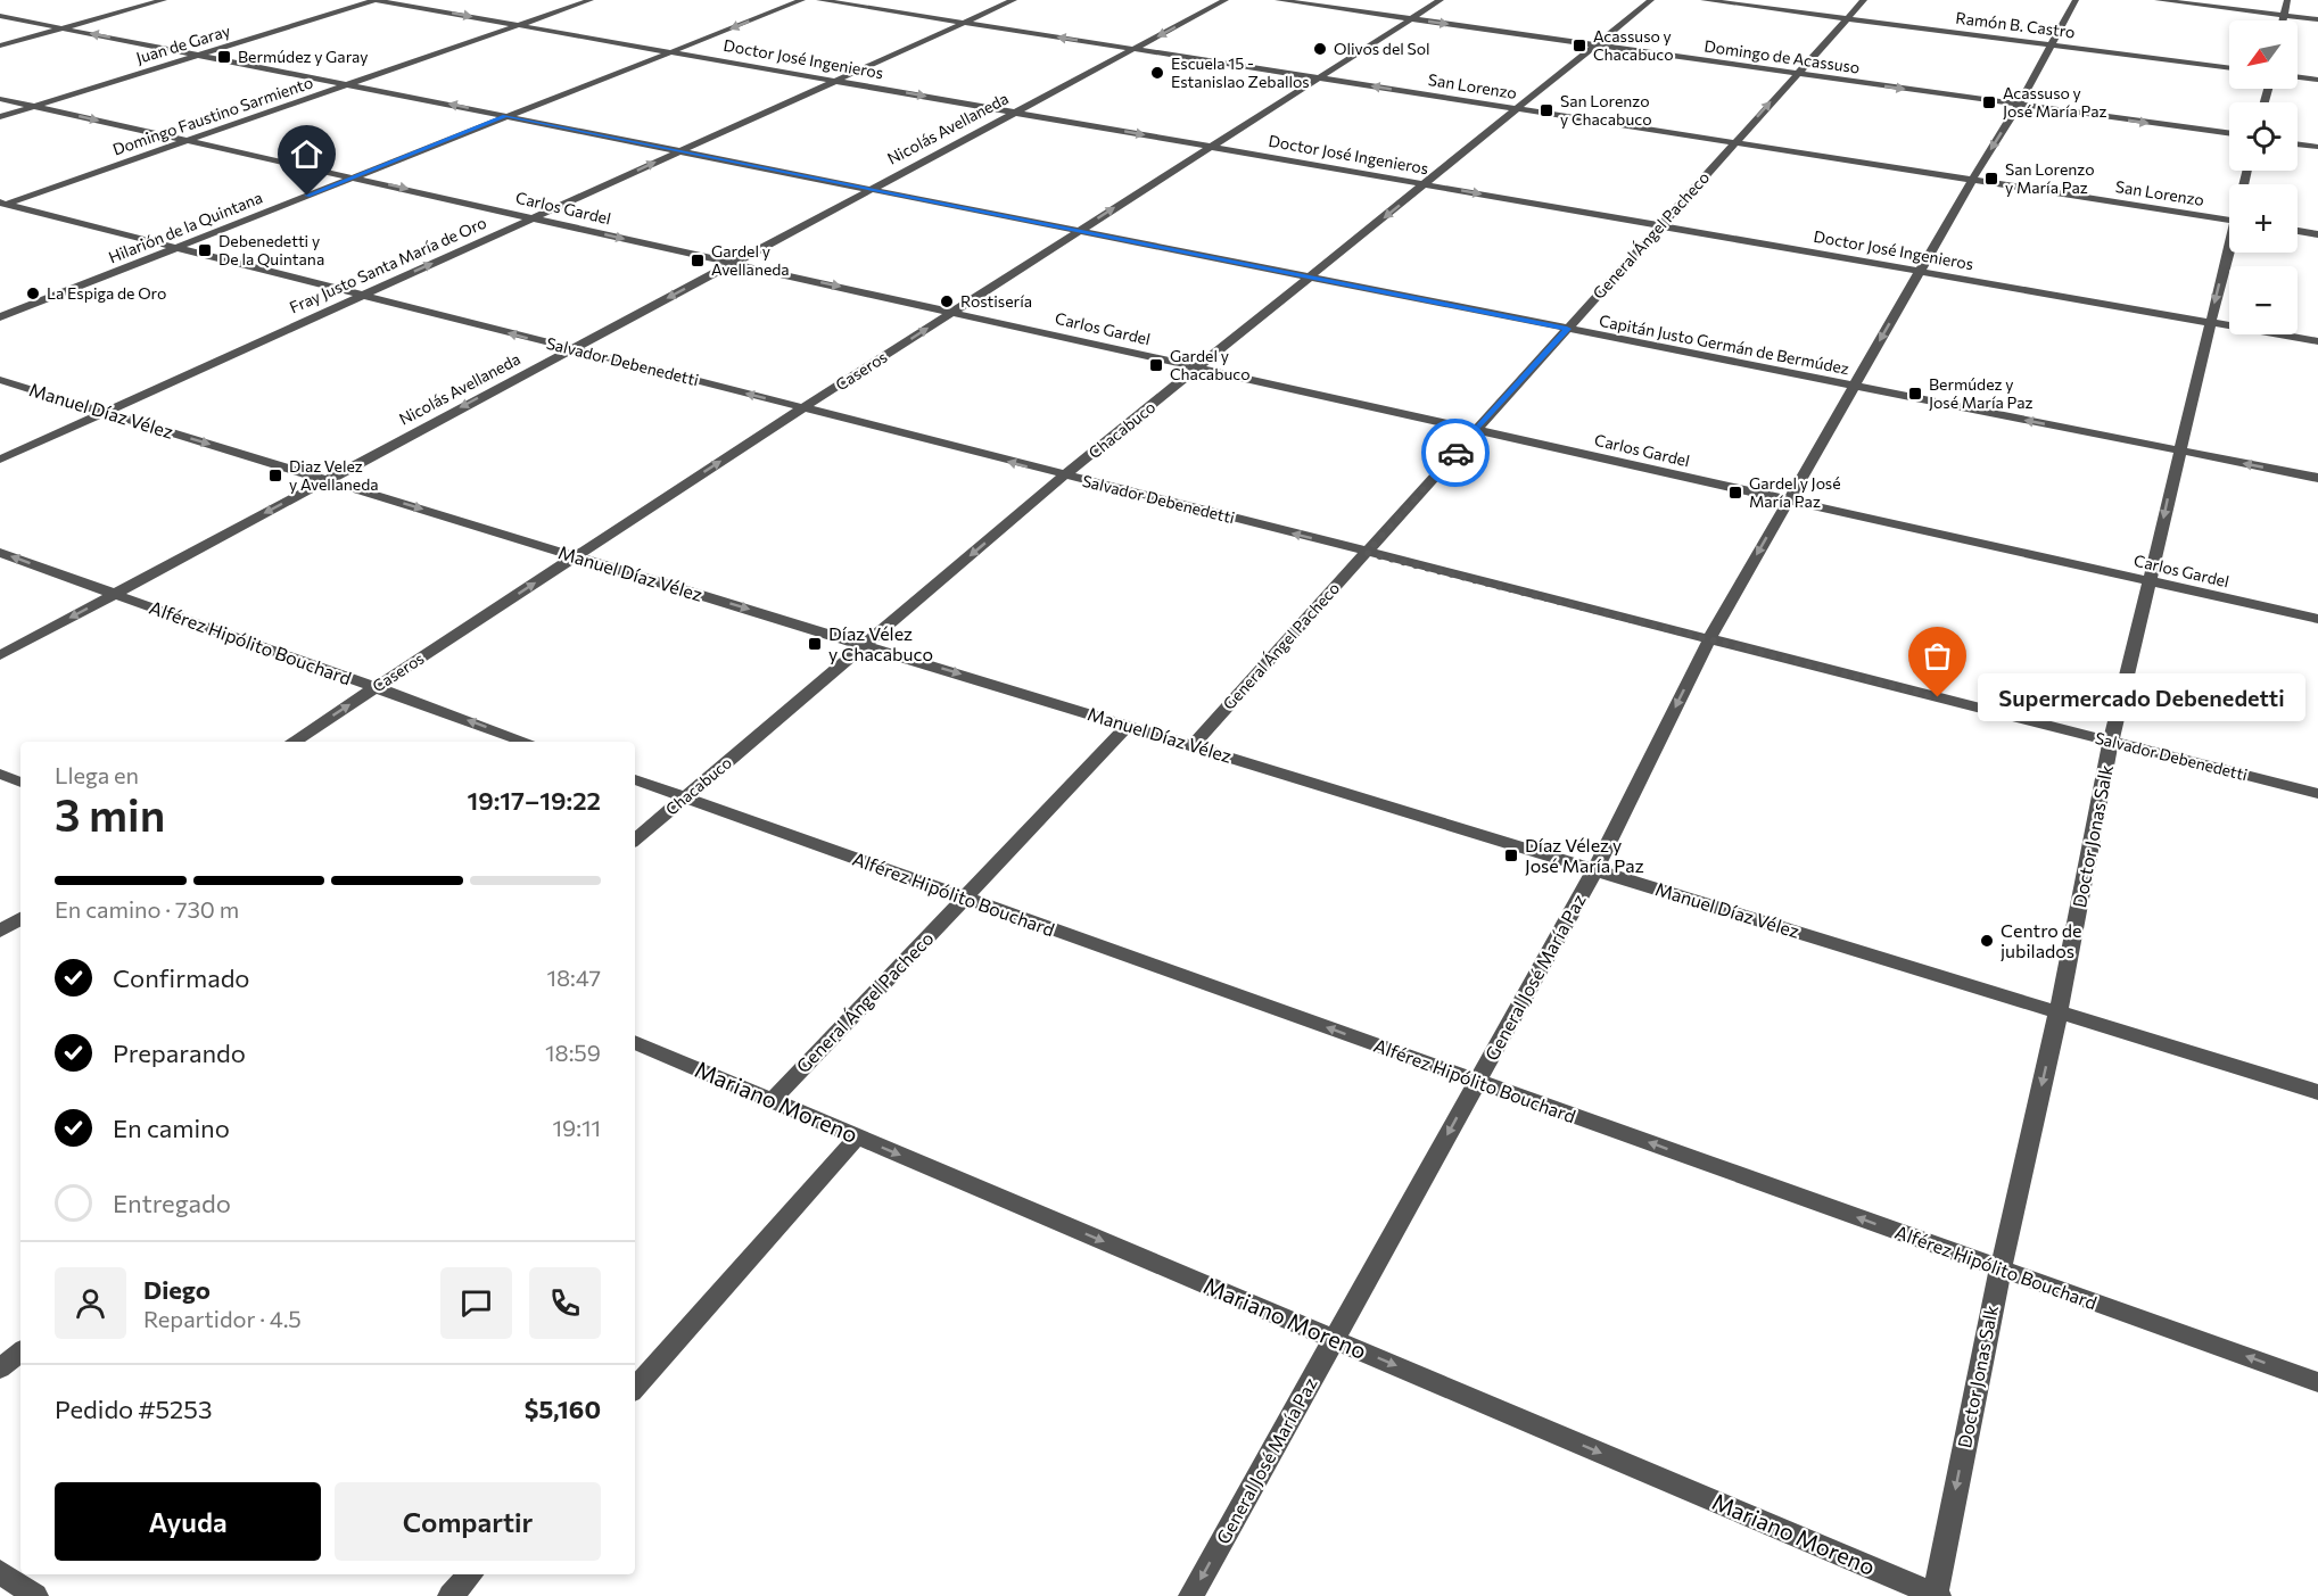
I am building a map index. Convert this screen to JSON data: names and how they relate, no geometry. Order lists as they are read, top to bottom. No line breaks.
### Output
{"streets":{"street":["Ramón B. Castro","Juan de Garay","Domingo de Acassuso","Doctor José Ingenieros","San Lorenzo","Domingo Faustino Sarmiento","Nicolás Avellaneda","Carlos Gardel","Hilarión de la Quintana","General Ángel Pacheco","Fray Justo Santa María de Oro","Capitán Justo Germán de Bermúdez","Salvador Debenedetti","Caseros","Manuel Díaz Vélez","Chacabuco","Alférez Hipólito Bouchard","Doctor Jonas Salk","General José María Paz","Mariano Moreno"]},"crossings":[["Ramón B. Castro","General Ángel Pacheco"],["Ramón B. Castro","General José María Paz"],["Juan de Garay","Doctor José Ingenieros"],["Juan de Garay","Carlos Gardel"],["Juan de Garay","Capitán Justo Germán de Bermúdez"],["Domingo de Acassuso","General Ángel Pacheco"],["Domingo de Acassuso","Caseros"],["Domingo de Acassuso","Chacabuco"],["Domingo de Acassuso","General José María Paz"],["Doctor José Ingenieros","Domingo Faustino Sarmiento"],["Doctor José Ingenieros","Nicolás Avellaneda"],["Doctor José Ingenieros","Hilarión de la Quintana"],["Doctor José Ingenieros","General Ángel Pacheco"],["Doctor José Ingenieros","Fray Justo Santa María de Oro"],["Doctor José Ingenieros","Caseros"],["Doctor José Ingenieros","Chacabuco"],["Doctor José Ingenieros","Doctor Jonas Salk"],["Doctor José Ingenieros","General José María Paz"],["San Lorenzo","Nicolás Avellaneda"],["San Lorenzo","General Ángel Pacheco"],["San Lorenzo","Fray Justo Santa María de Oro"],["San Lorenzo","Caseros"],["San Lorenzo","Chacabuco"],["San Lorenzo","General José María Paz"],["Domingo Faustino Sarmiento","Carlos Gardel"],["Domingo Faustino Sarmiento","Capitán Justo Germán de Bermúdez"],["Domingo Faustino Sarmiento","Salvador Debenedetti"],["Nicolás Avellaneda","Carlos Gardel"],["Nicolás Avellaneda","Capitán Justo Germán de Bermúdez"],["Nicolás Avellaneda","Salvador Debenedetti"],["Nicolás Avellaneda","Manuel Díaz Vélez"],["Nicolás Avellaneda","Alférez Hipólito Bouchard"],["Carlos Gardel","Hilarión de la Quintana"],["Carlos Gardel","General Ángel Pacheco"],["Carlos Gardel","Fray Justo Santa María de Oro"],["Carlos Gardel","Caseros"],["Carlos Gardel","Chacabuco"],["Carlos Gardel","Doctor Jonas Salk"],["Carlos Gardel","General José María Paz"],["Hilarión de la Quintana","Capitán Justo Germán de Bermúdez"],["Hilarión de la Quintana","Salvador Debenedetti"],["General Ángel Pacheco","Capitán Justo Germán de Bermúdez"],["General Ángel Pacheco","Salvador Debenedetti"],["General Ángel Pacheco","Manuel Díaz Vélez"],["General Ángel Pacheco","Alférez Hipólito Bouchard"],["General Ángel Pacheco","Mariano Moreno"],["Fray Justo Santa María de Oro","Capitán Justo Germán de Bermúdez"],["Fray Justo Santa María de Oro","Salvador Debenedetti"],["Fray Justo Santa María de Oro","Manuel Díaz Vélez"],["Capitán Justo Germán de Bermúdez","Caseros"],["Capitán Justo Germán de Bermúdez","Chacabuco"],["Capitán Justo Germán de Bermúdez","Doctor Jonas Salk"],["Capitán Justo Germán de Bermúdez","General José María Paz"],["Salvador Debenedetti","Caseros"],["Salvador Debenedetti","Chacabuco"],["Salvador Debenedetti","Doctor Jonas Salk"],["Salvador Debenedetti","General José María Paz"],["Caseros","Manuel Díaz Vélez"],["Caseros","Alférez Hipólito Bouchard"],["Manuel Díaz Vélez","Chacabuco"],["Manuel Díaz Vélez","Doctor Jonas Salk"],["Manuel Díaz Vélez","General José María Paz"],["Chacabuco","Alférez Hipólito Bouchard"],["Alférez Hipólito Bouchard","Doctor Jonas Salk"],["Alférez Hipólito Bouchard","General José María Paz"],["Doctor Jonas Salk","Mariano Moreno"],["General José María Paz","Mariano Moreno"]],"one_way":["Domingo de Acassuso","Doctor José Ingenieros","Nicolás Avellaneda","Salvador Debenedetti","Caseros","Manuel Díaz Vélez","Alférez Hipólito Bouchard","Doctor Jonas Salk","General José María Paz","Mariano Moreno"],"places":{"transit":["Acassuso y Chacabuco","Bermúdez y Garay","Acassuso y José María Paz","San Lorenzo y Chacabuco","San Lorenzo y María Paz","Debenedetti y De la Quintana","Gardel y Avellaneda","Gardel y Chacabuco","Bermúdez y José María Paz","Diaz Velez y Avellaneda","Gardel y José María Paz","Díaz Vélez y Chacabuco","Díaz Vélez y José María Paz"],"other":["Olivos del Sol","Escuela 15 - Estanislao Zeballos","La Espiga de Oro","Rostisería","Supermercado Debenedetti","Centro de jubilados"]},"north":"bottom left","page":{"map_buttons":["+","−"],"bubble":"Supermercado Debenedetti","heading":["3 min","Llega en","19:17–19:22"],"panel":["Diego","Repartidor · 4.5","Pedido #5253","$5,160"],"bar":"En camino · 730 m","list":[["Confirmado","18:47"],["Preparando","18:59"],["En camino","19:11"],"Entregado"],"buttons":["Ayuda","Compartir"]}}
